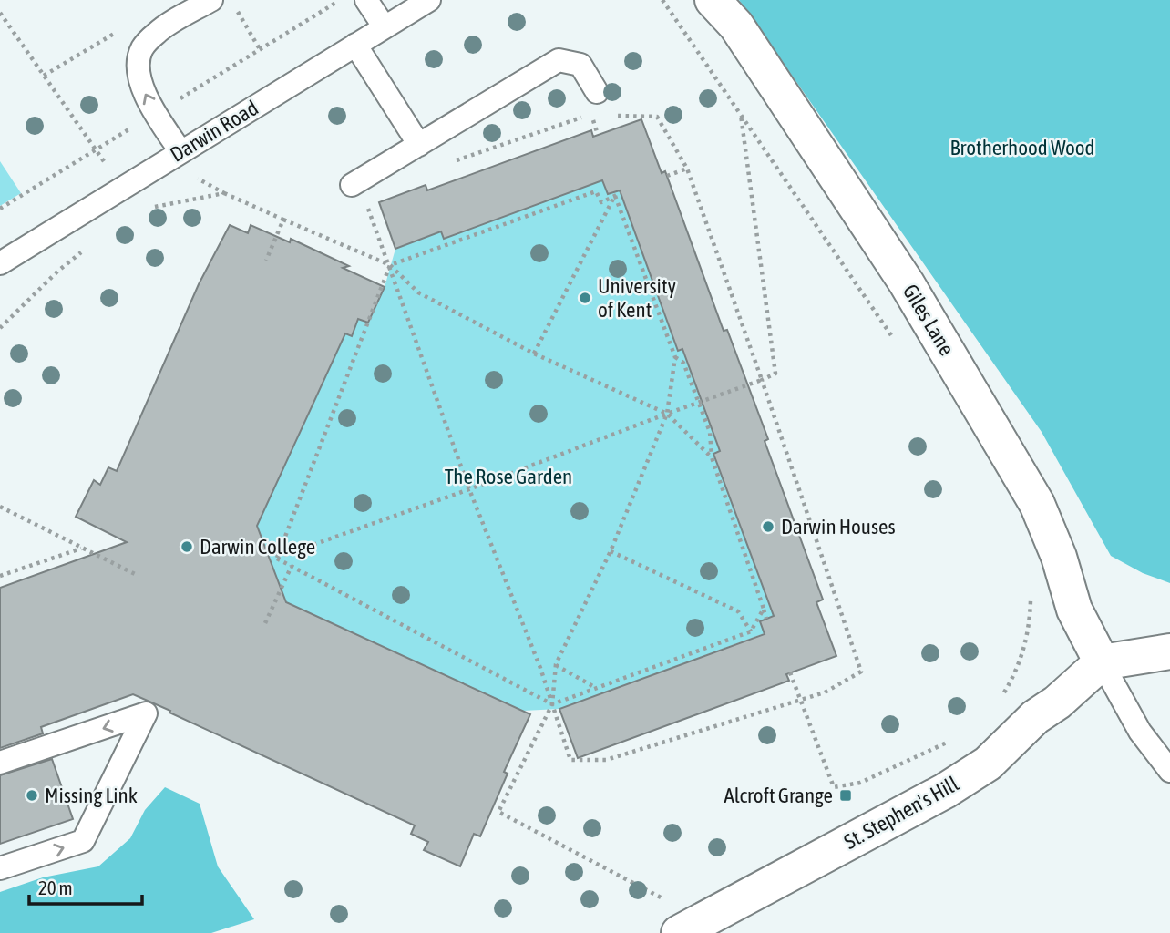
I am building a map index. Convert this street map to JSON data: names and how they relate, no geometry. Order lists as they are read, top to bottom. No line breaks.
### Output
{"streets":{"street":["Giles Lane","St. Stephen's Hill"],"lane":["Darwin Road"]},"crossings":[["Giles Lane","St. Stephen's Hill"]],"parks":["Brotherhood Wood","The Rose Garden"],"places":{"other":["University of Kent","Darwin Houses","Darwin College","Missing Link"],"transit":["Alcroft Grange"]},"scale_bar":"20 m"}
